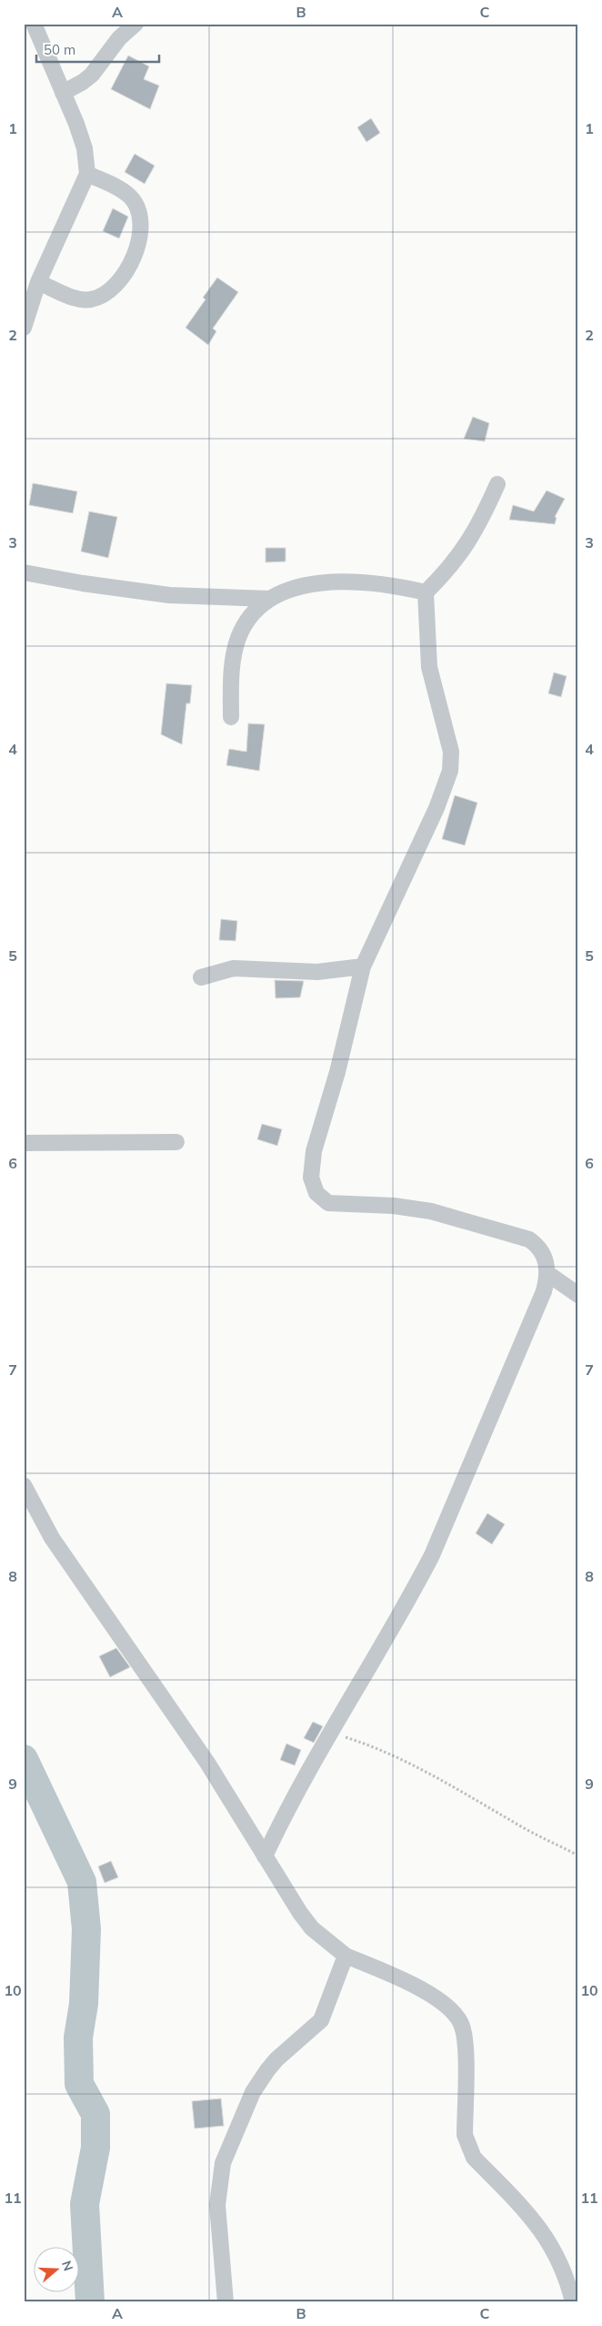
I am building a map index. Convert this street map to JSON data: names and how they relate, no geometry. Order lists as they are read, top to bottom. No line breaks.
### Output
{"scale_bar":"50 m","north":"right","grid":{"columns":["A","B","C"],"rows":["1","2","3","4","5","6","7","8","9","10","11"]}}
